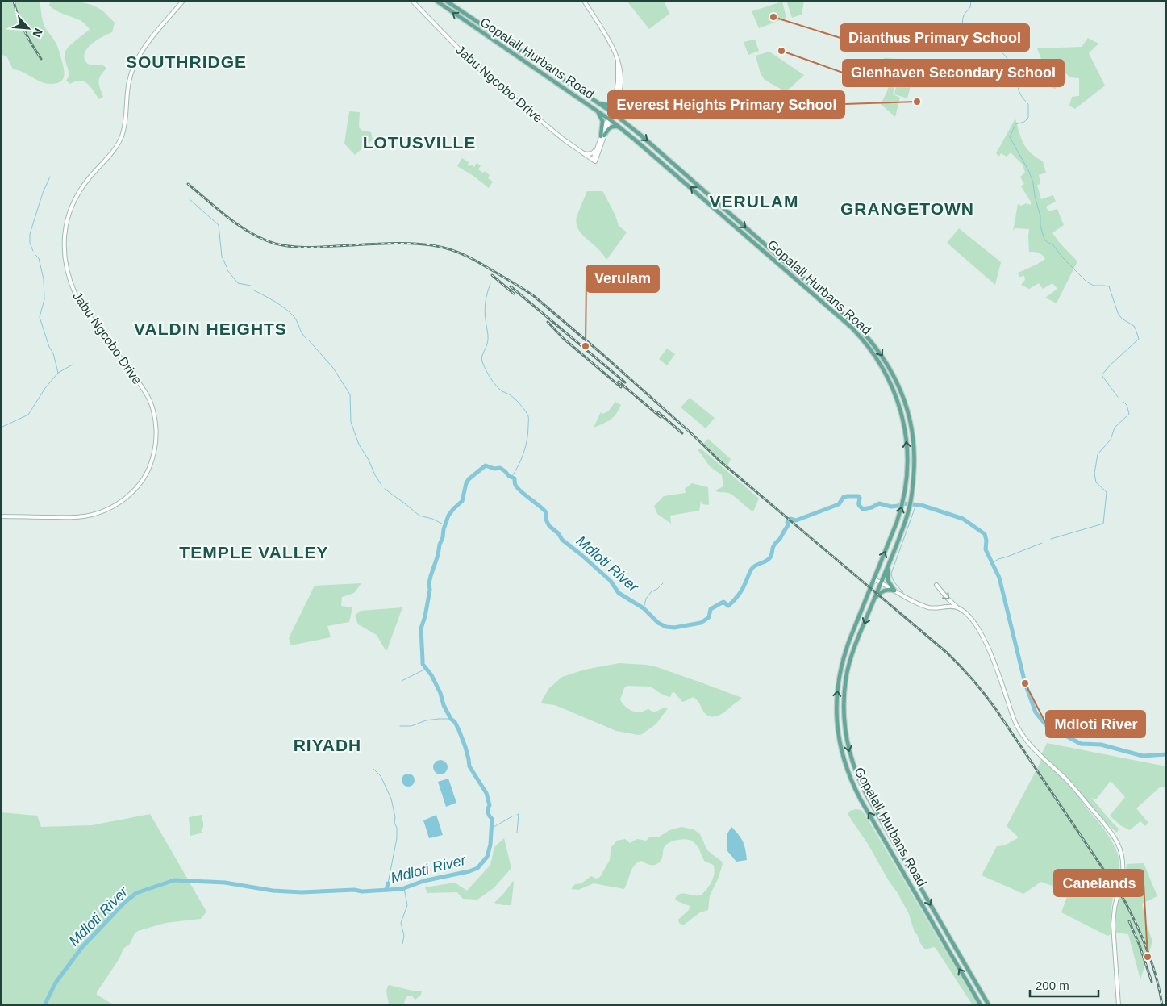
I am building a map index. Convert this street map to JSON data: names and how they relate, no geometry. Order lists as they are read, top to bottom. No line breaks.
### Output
{"streets":{"main road":["Gopalall Hurbans Road","Jabu Ngcobo Drive"]},"districts":["SOUTHRIDGE","LOTUSVILLE","VERULAM","GRANGETOWN","VALDIN HEIGHTS","TEMPLE VALLEY","RIYADH"],"water":["Mdloti River"],"places":["Dianthus Primary School","Glenhaven Secondary School","Everest Heights Primary School","Verulam","Mdloti River","Canelands"],"scale_bar":"200 m","north":"bottom right"}
